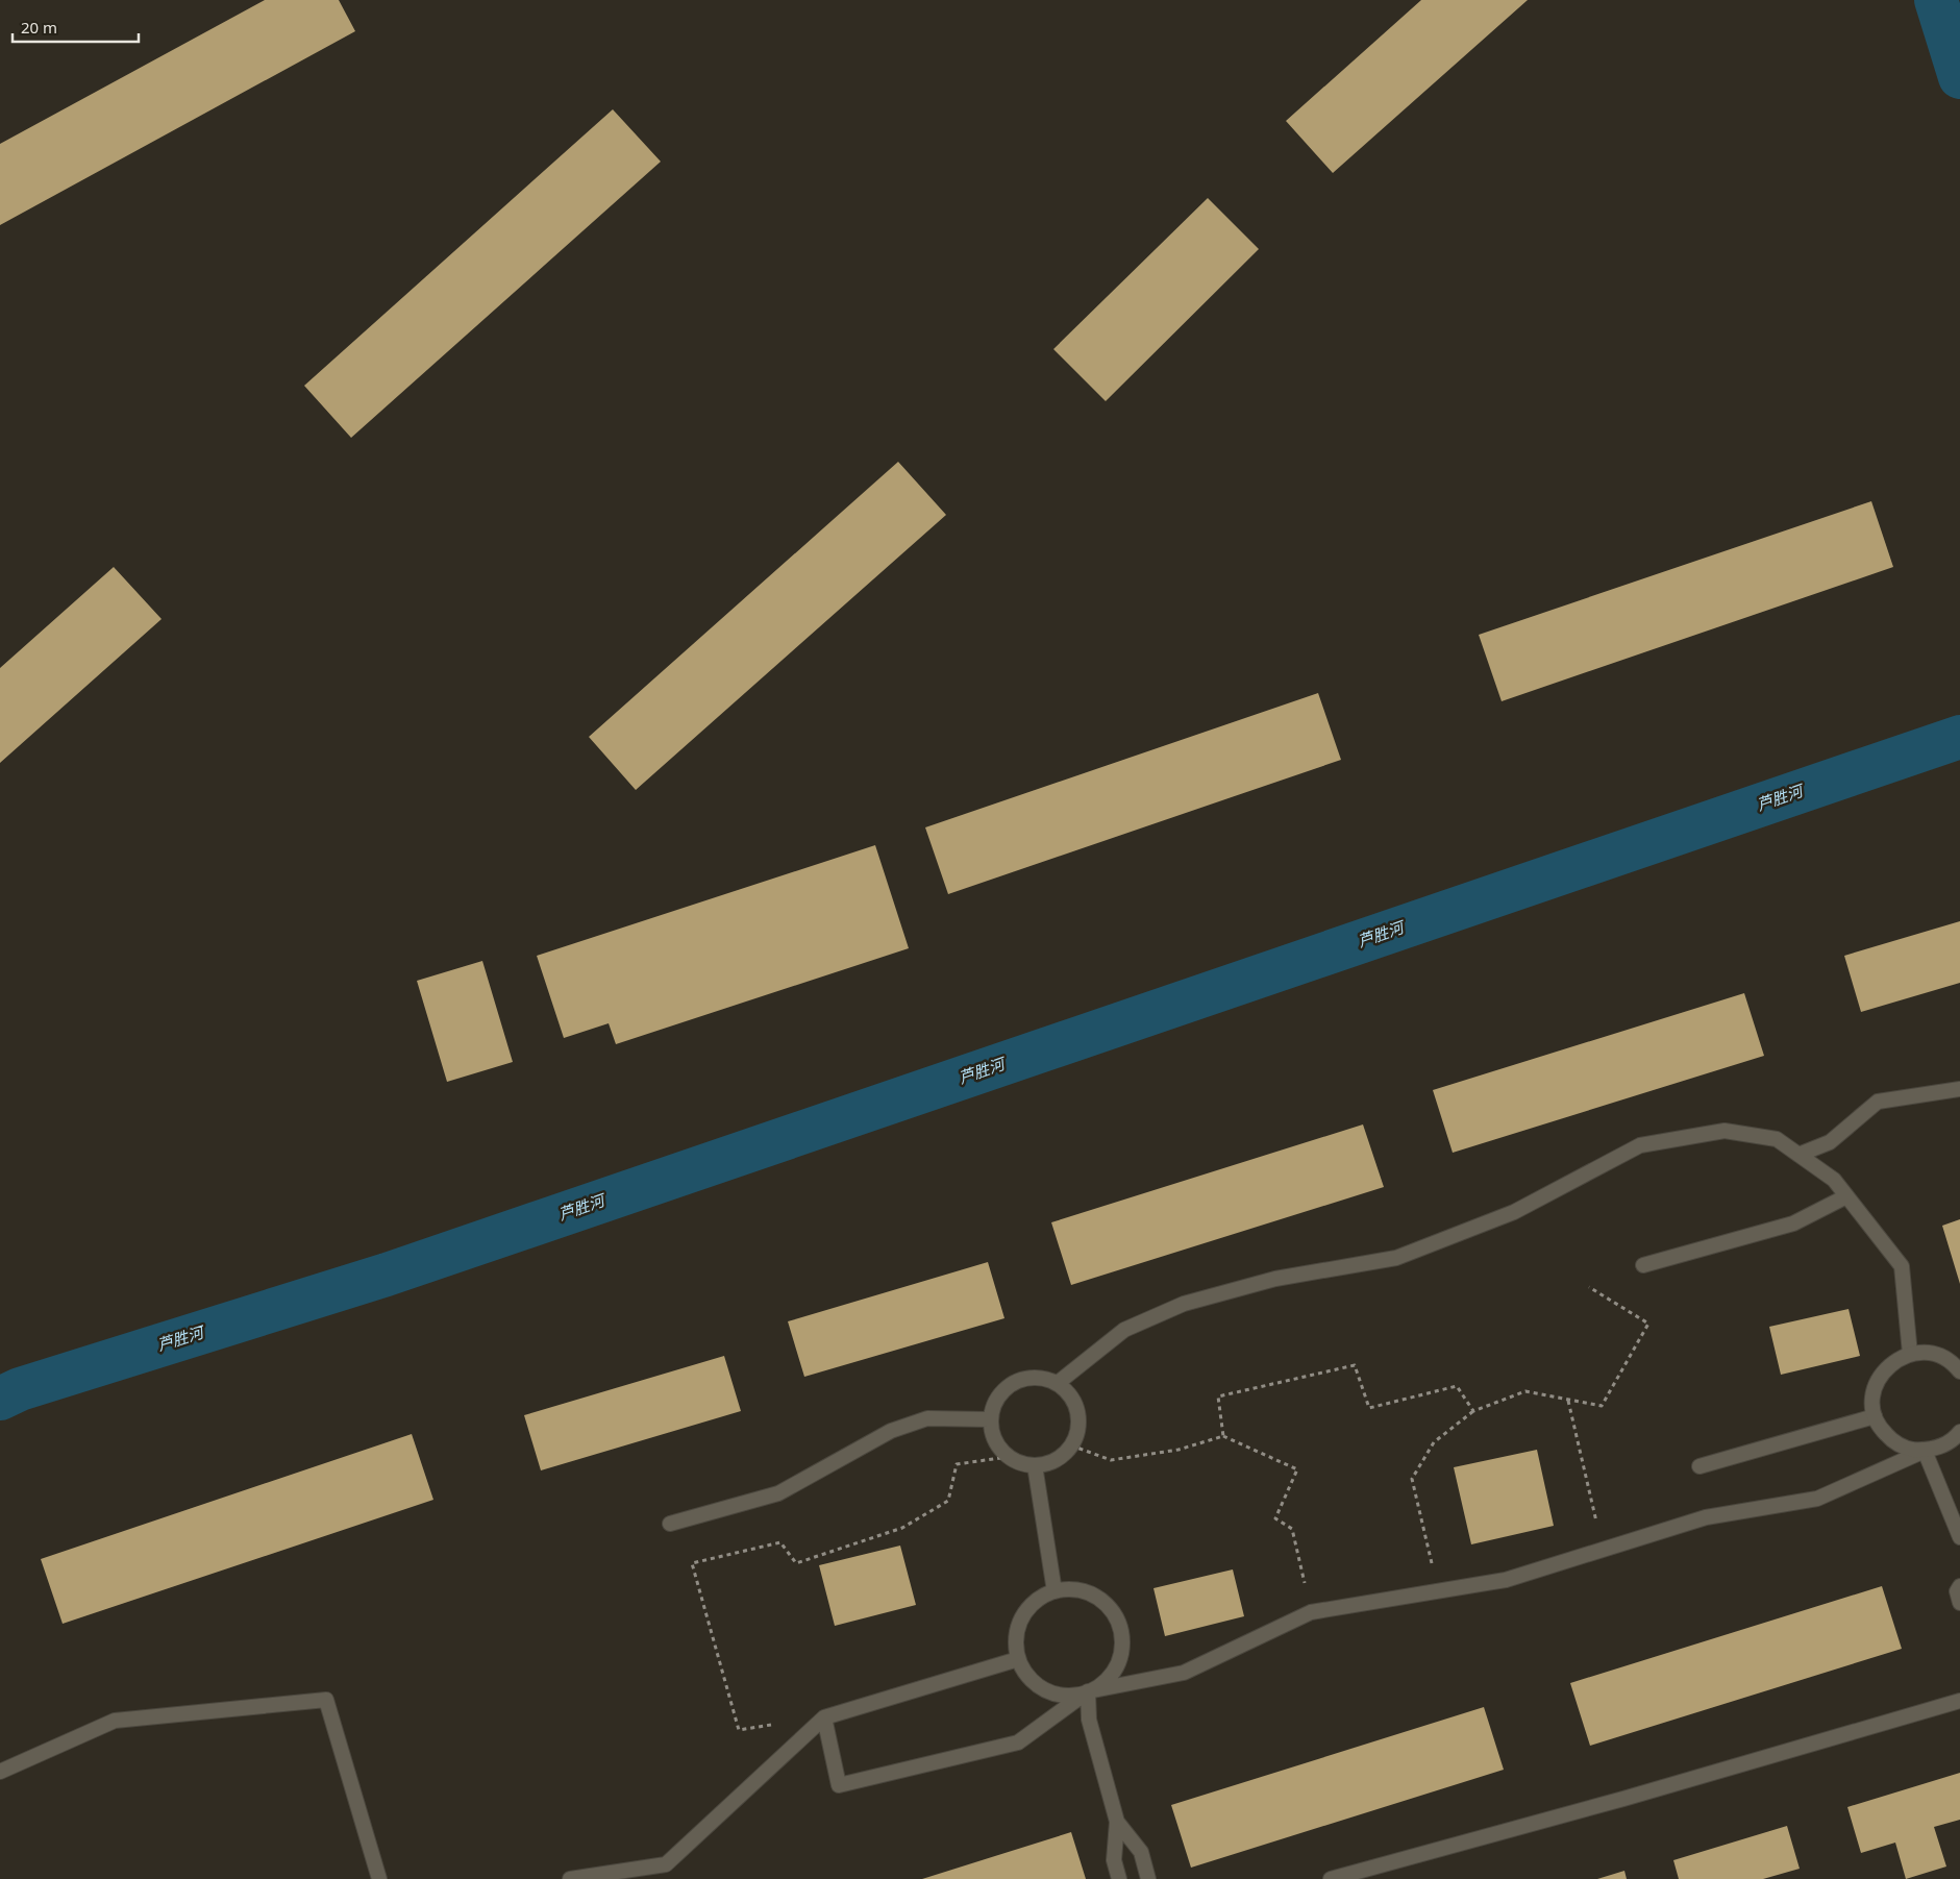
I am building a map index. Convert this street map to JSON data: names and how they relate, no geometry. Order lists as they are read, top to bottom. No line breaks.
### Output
{"water":["芦胜河"],"scale_bar":"20 m"}
